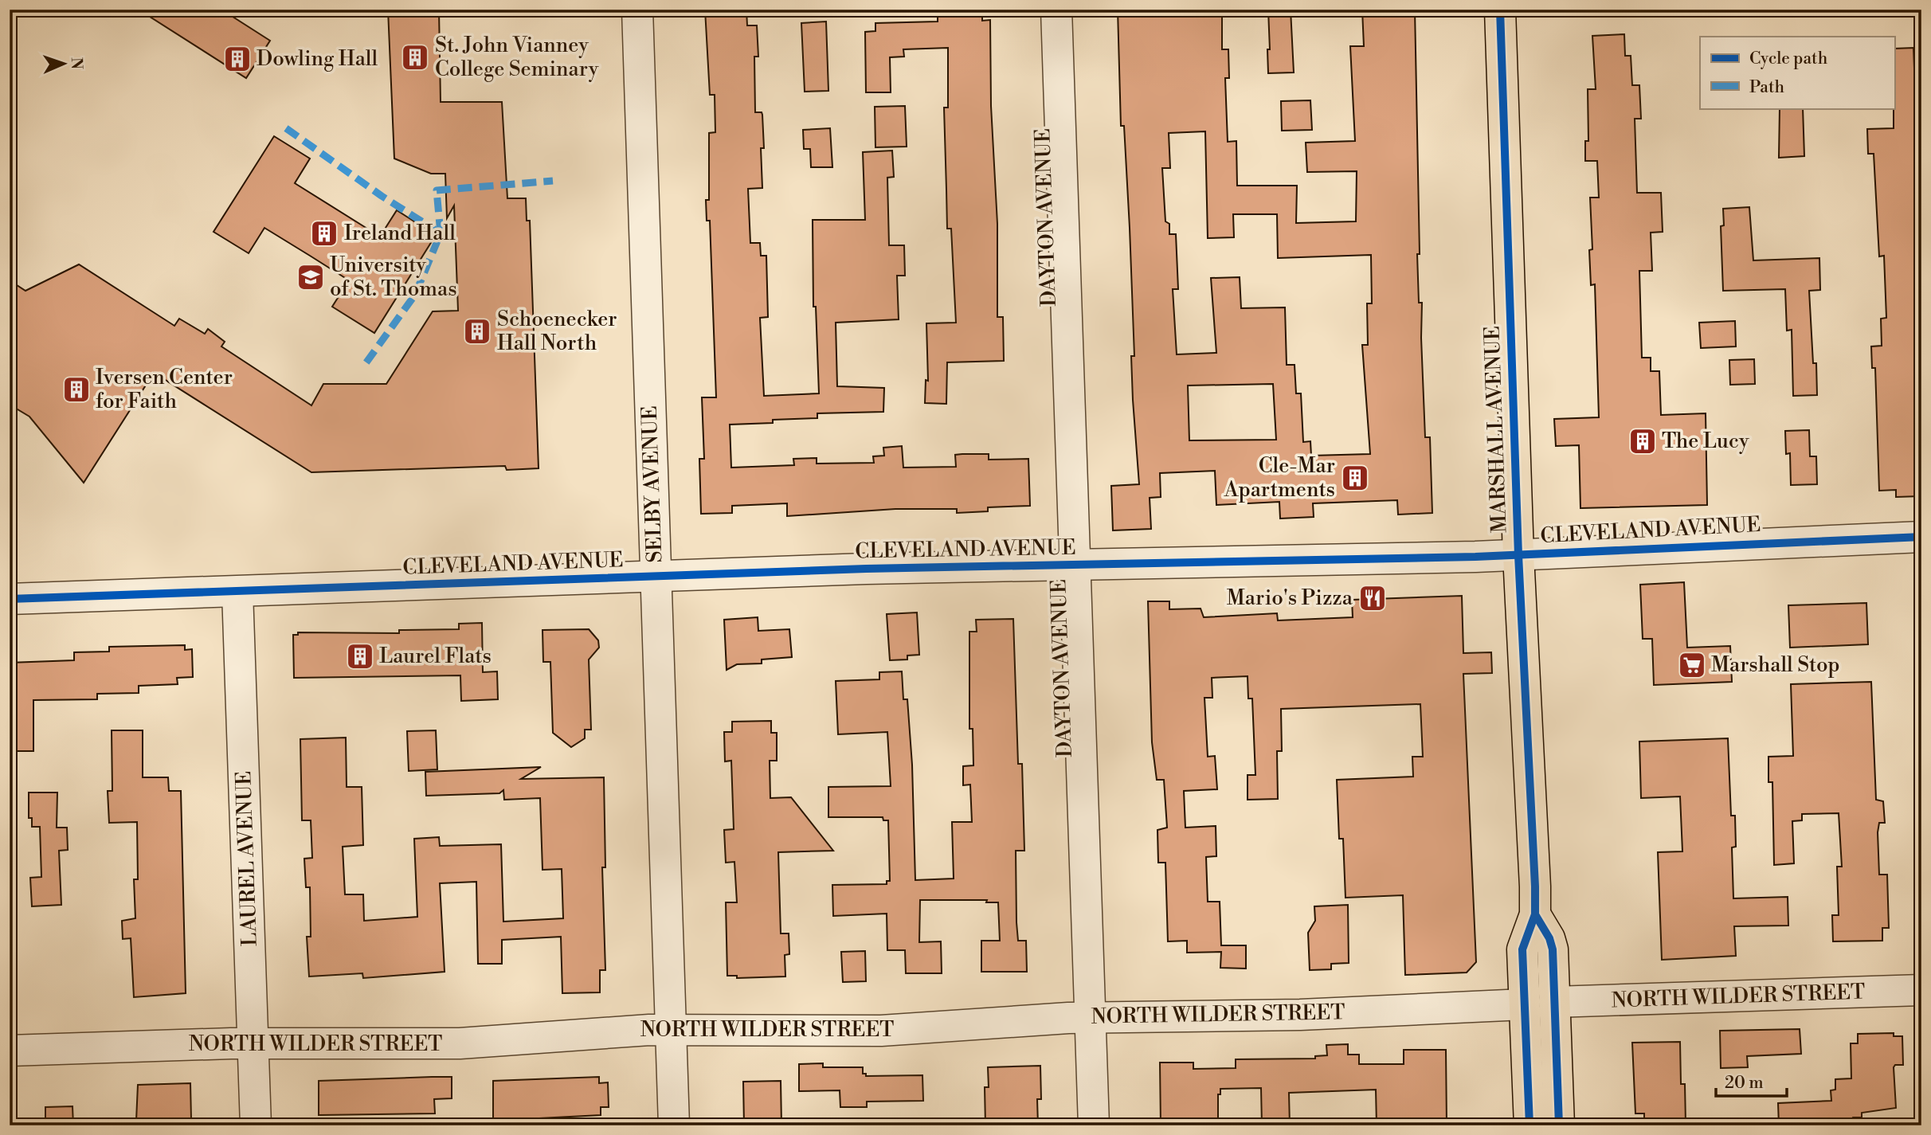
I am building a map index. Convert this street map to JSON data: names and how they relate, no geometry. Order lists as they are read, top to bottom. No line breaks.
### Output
{"streets":{"main road":["MARSHALL AVENUE"],"street":["DAYTON AVENUE","SELBY AVENUE","CLEVELAND AVENUE","LAUREL AVENUE","NORTH WILDER STREET"]},"crossings":[["DAYTON AVENUE","CLEVELAND AVENUE"],["DAYTON AVENUE","NORTH WILDER STREET"],["MARSHALL AVENUE","CLEVELAND AVENUE"],["MARSHALL AVENUE","NORTH WILDER STREET"],["SELBY AVENUE","CLEVELAND AVENUE"],["SELBY AVENUE","NORTH WILDER STREET"],["CLEVELAND AVENUE","LAUREL AVENUE"],["LAUREL AVENUE","NORTH WILDER STREET"]],"places":{"building":["St. John Vianney College Seminary","Dowling Hall","Ireland Hall","Schoenecker Hall North","Iversen Center for Faith","The Lucy","Cle-Mar Apartments","Laurel Flats"],"school or university":["University of St. Thomas"],"restaurant":["Mario's Pizza"],"supermarket":["Marshall Stop"]},"legend":["Cycle path","Path"],"scale_bar":"20 m","north":"right"}
